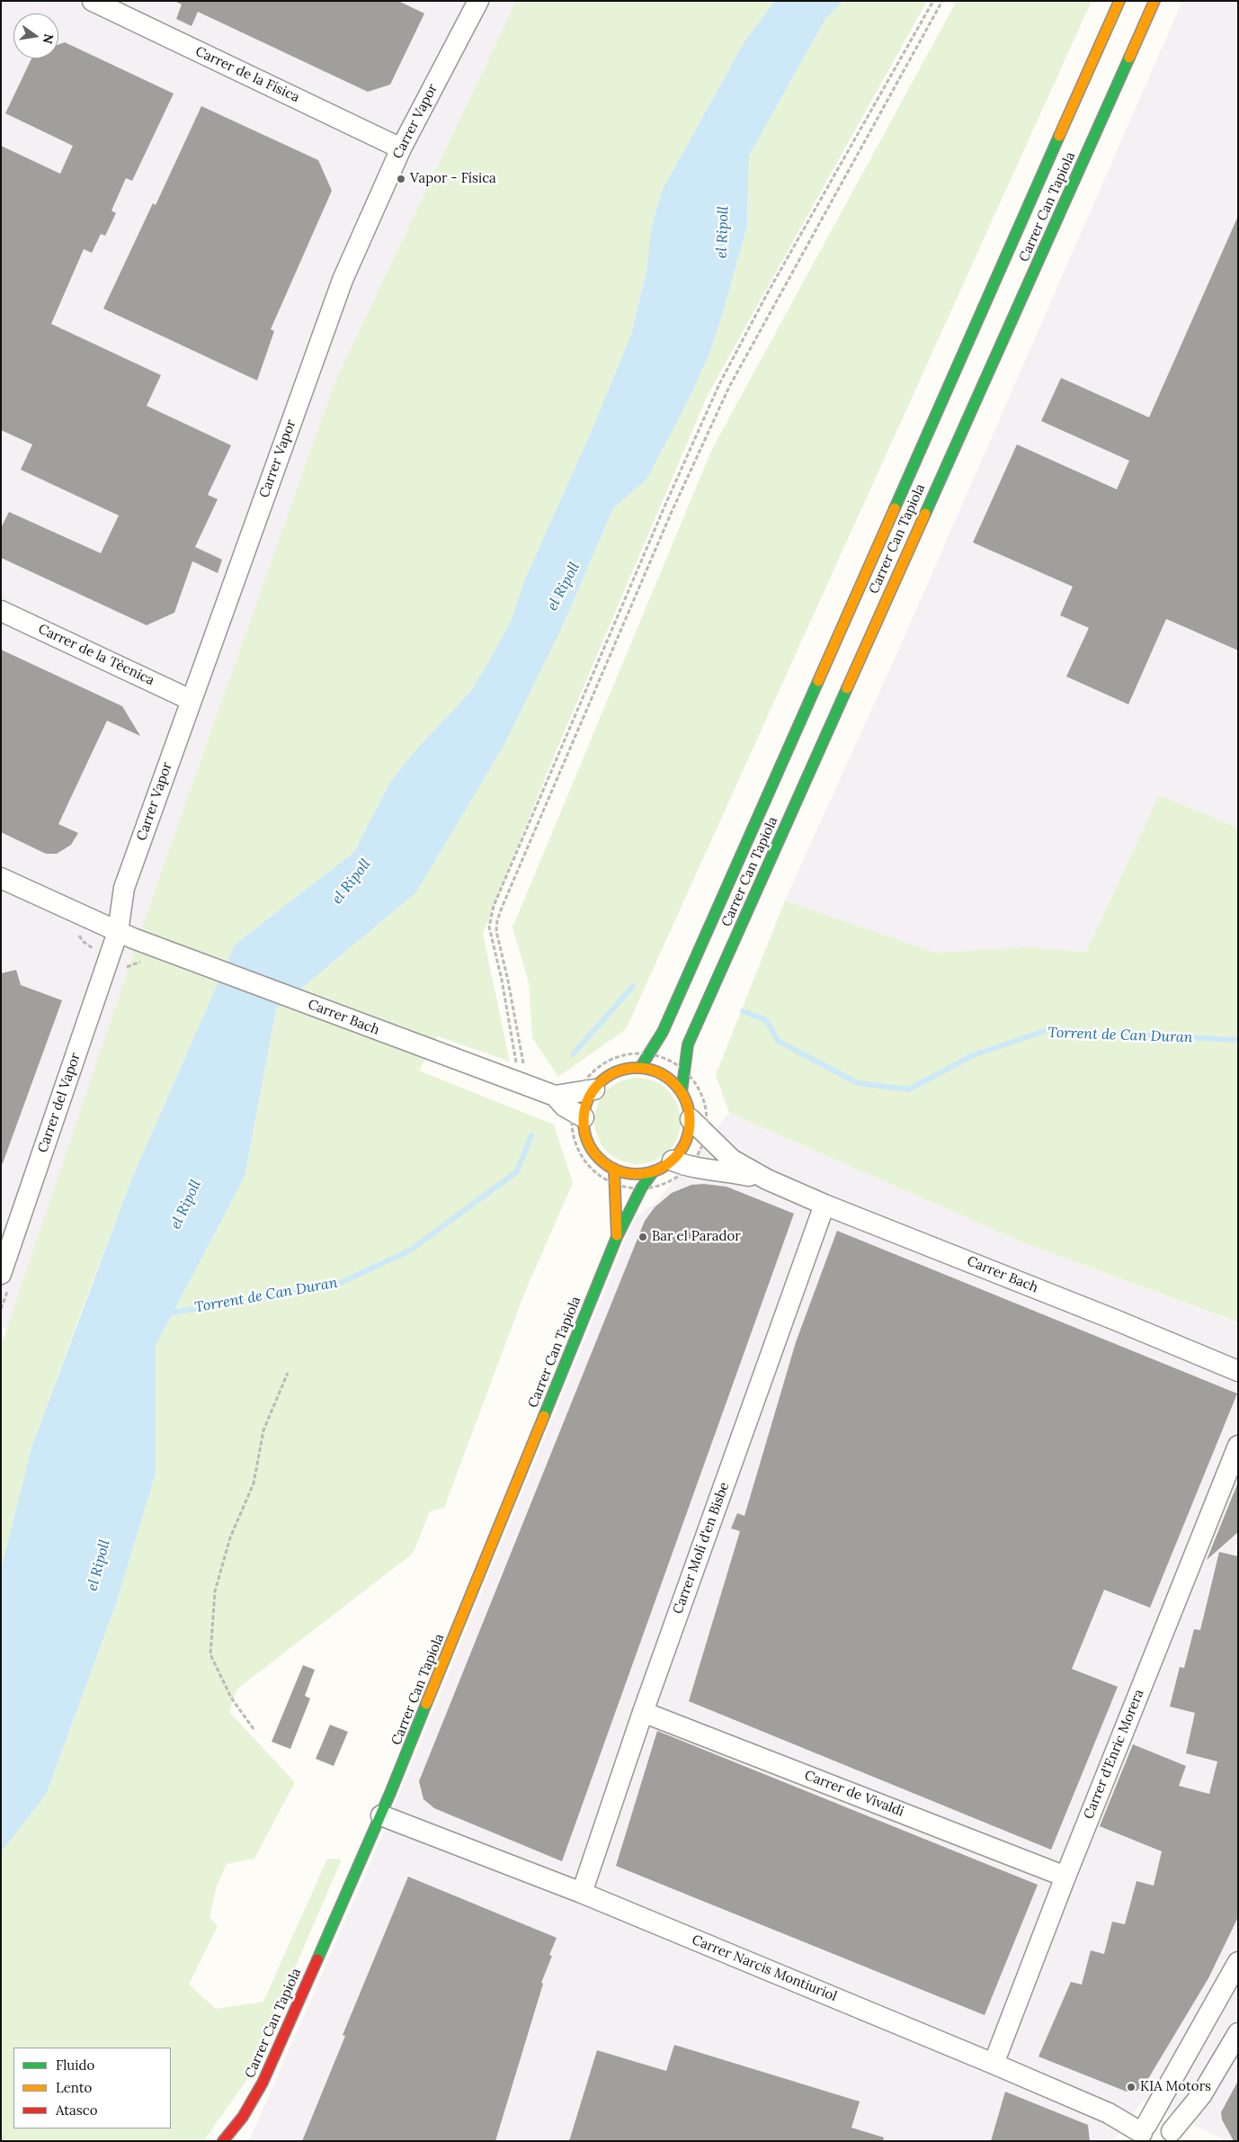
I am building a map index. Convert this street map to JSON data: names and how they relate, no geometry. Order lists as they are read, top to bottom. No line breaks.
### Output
{"streets":{"street":["Carrer de la Física","Carrer Vapor","Carrer Can Tapiola","Carrer de la Tècnica","Carrer Bach","Carrer del Vapor","Carrer Molí d'en Bisbe","Carrer d'Enric Morera","Carrer de Vivaldi","Carrer Narcis Montiuriol"]},"crossings":[["Carrer de la Física","Carrer Vapor"],["Carrer Vapor","Carrer de la Tècnica"],["Carrer Vapor","Carrer Bach"],["Carrer Vapor","Carrer del Vapor"],["Carrer Can Tapiola","Carrer Bach"],["Carrer Can Tapiola","Carrer Narcis Montiuriol"],["Carrer Bach","Carrer del Vapor"],["Carrer Bach","Carrer Molí d'en Bisbe"],["Carrer Molí d'en Bisbe","Carrer de Vivaldi"],["Carrer Molí d'en Bisbe","Carrer Narcis Montiuriol"],["Carrer d'Enric Morera","Carrer de Vivaldi"],["Carrer d'Enric Morera","Carrer Narcis Montiuriol"]],"water":["el Ripoll","Torrent de Can Duran"],"places":["Vapor - Física","Bar el Parador","KIA Motors"],"legend":["Fluido","Lento","Atasco"],"north":"right"}
